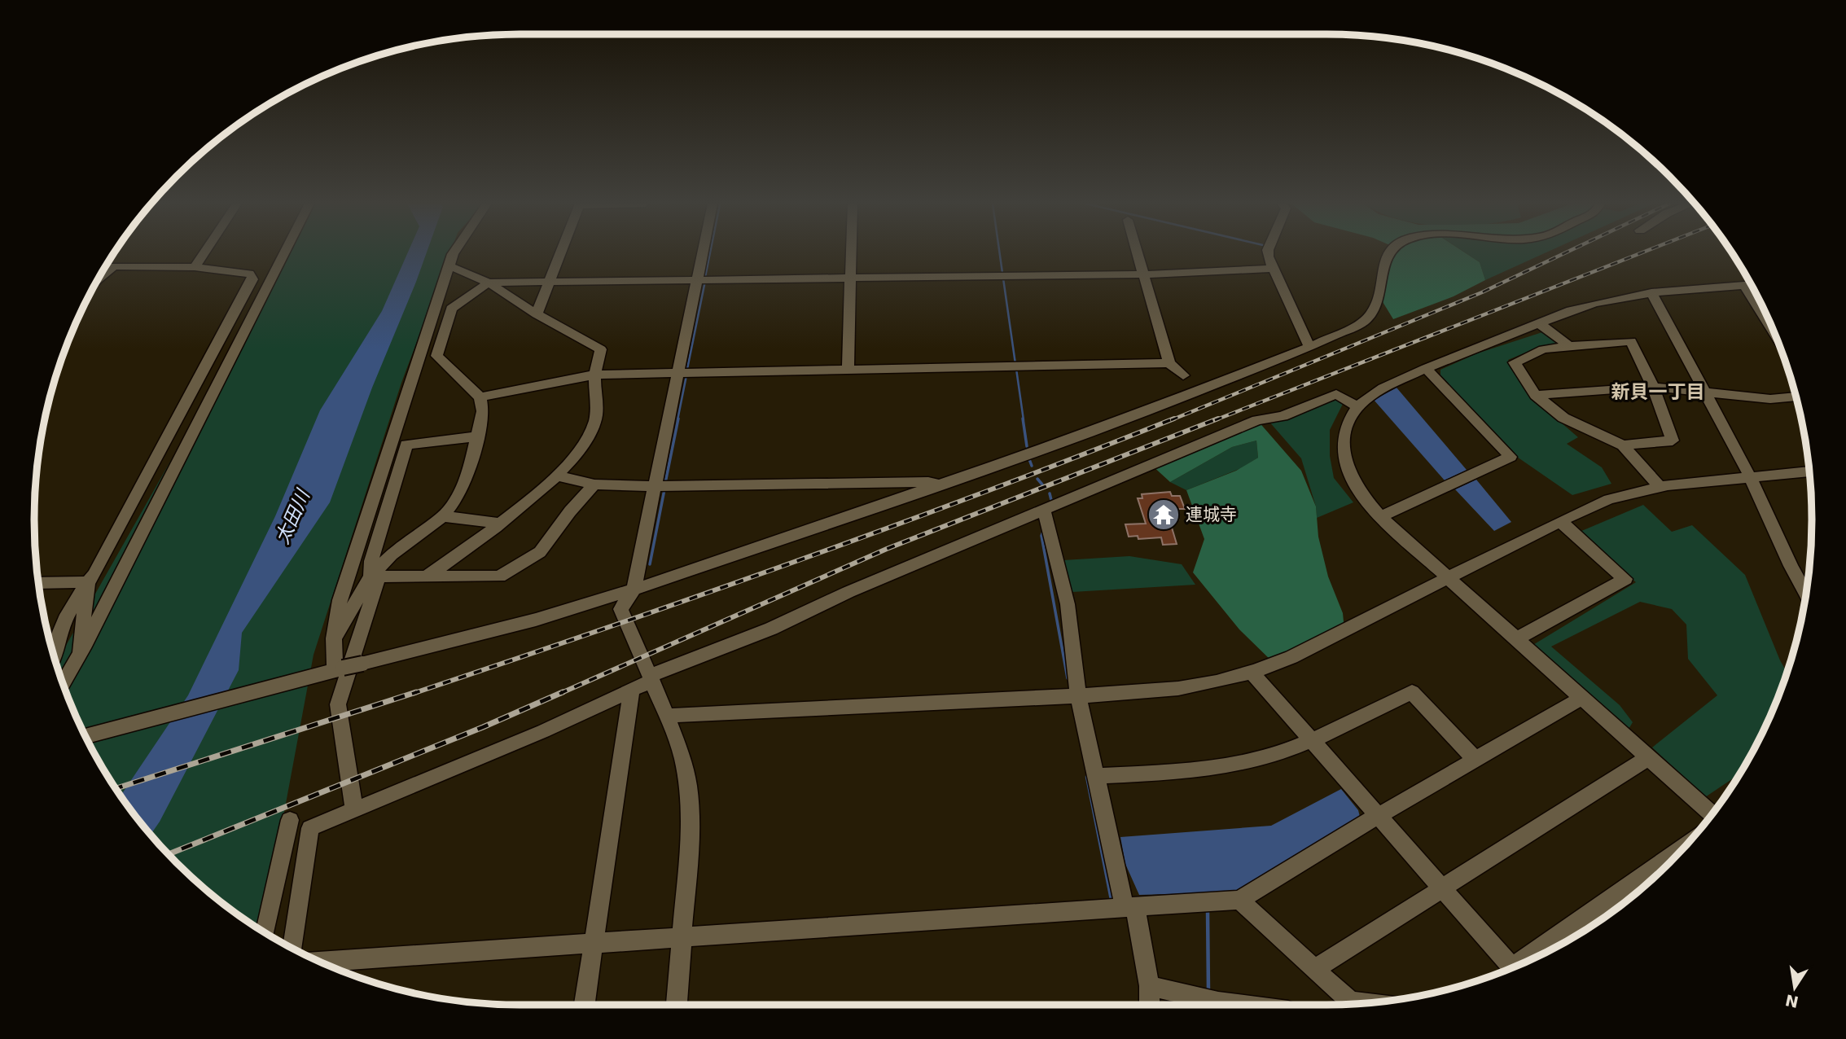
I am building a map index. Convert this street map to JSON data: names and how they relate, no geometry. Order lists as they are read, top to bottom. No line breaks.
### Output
{"districts":["新貝一丁目"],"water":["太田川"],"places":{"temple":["連城寺"]},"north":"bottom"}
